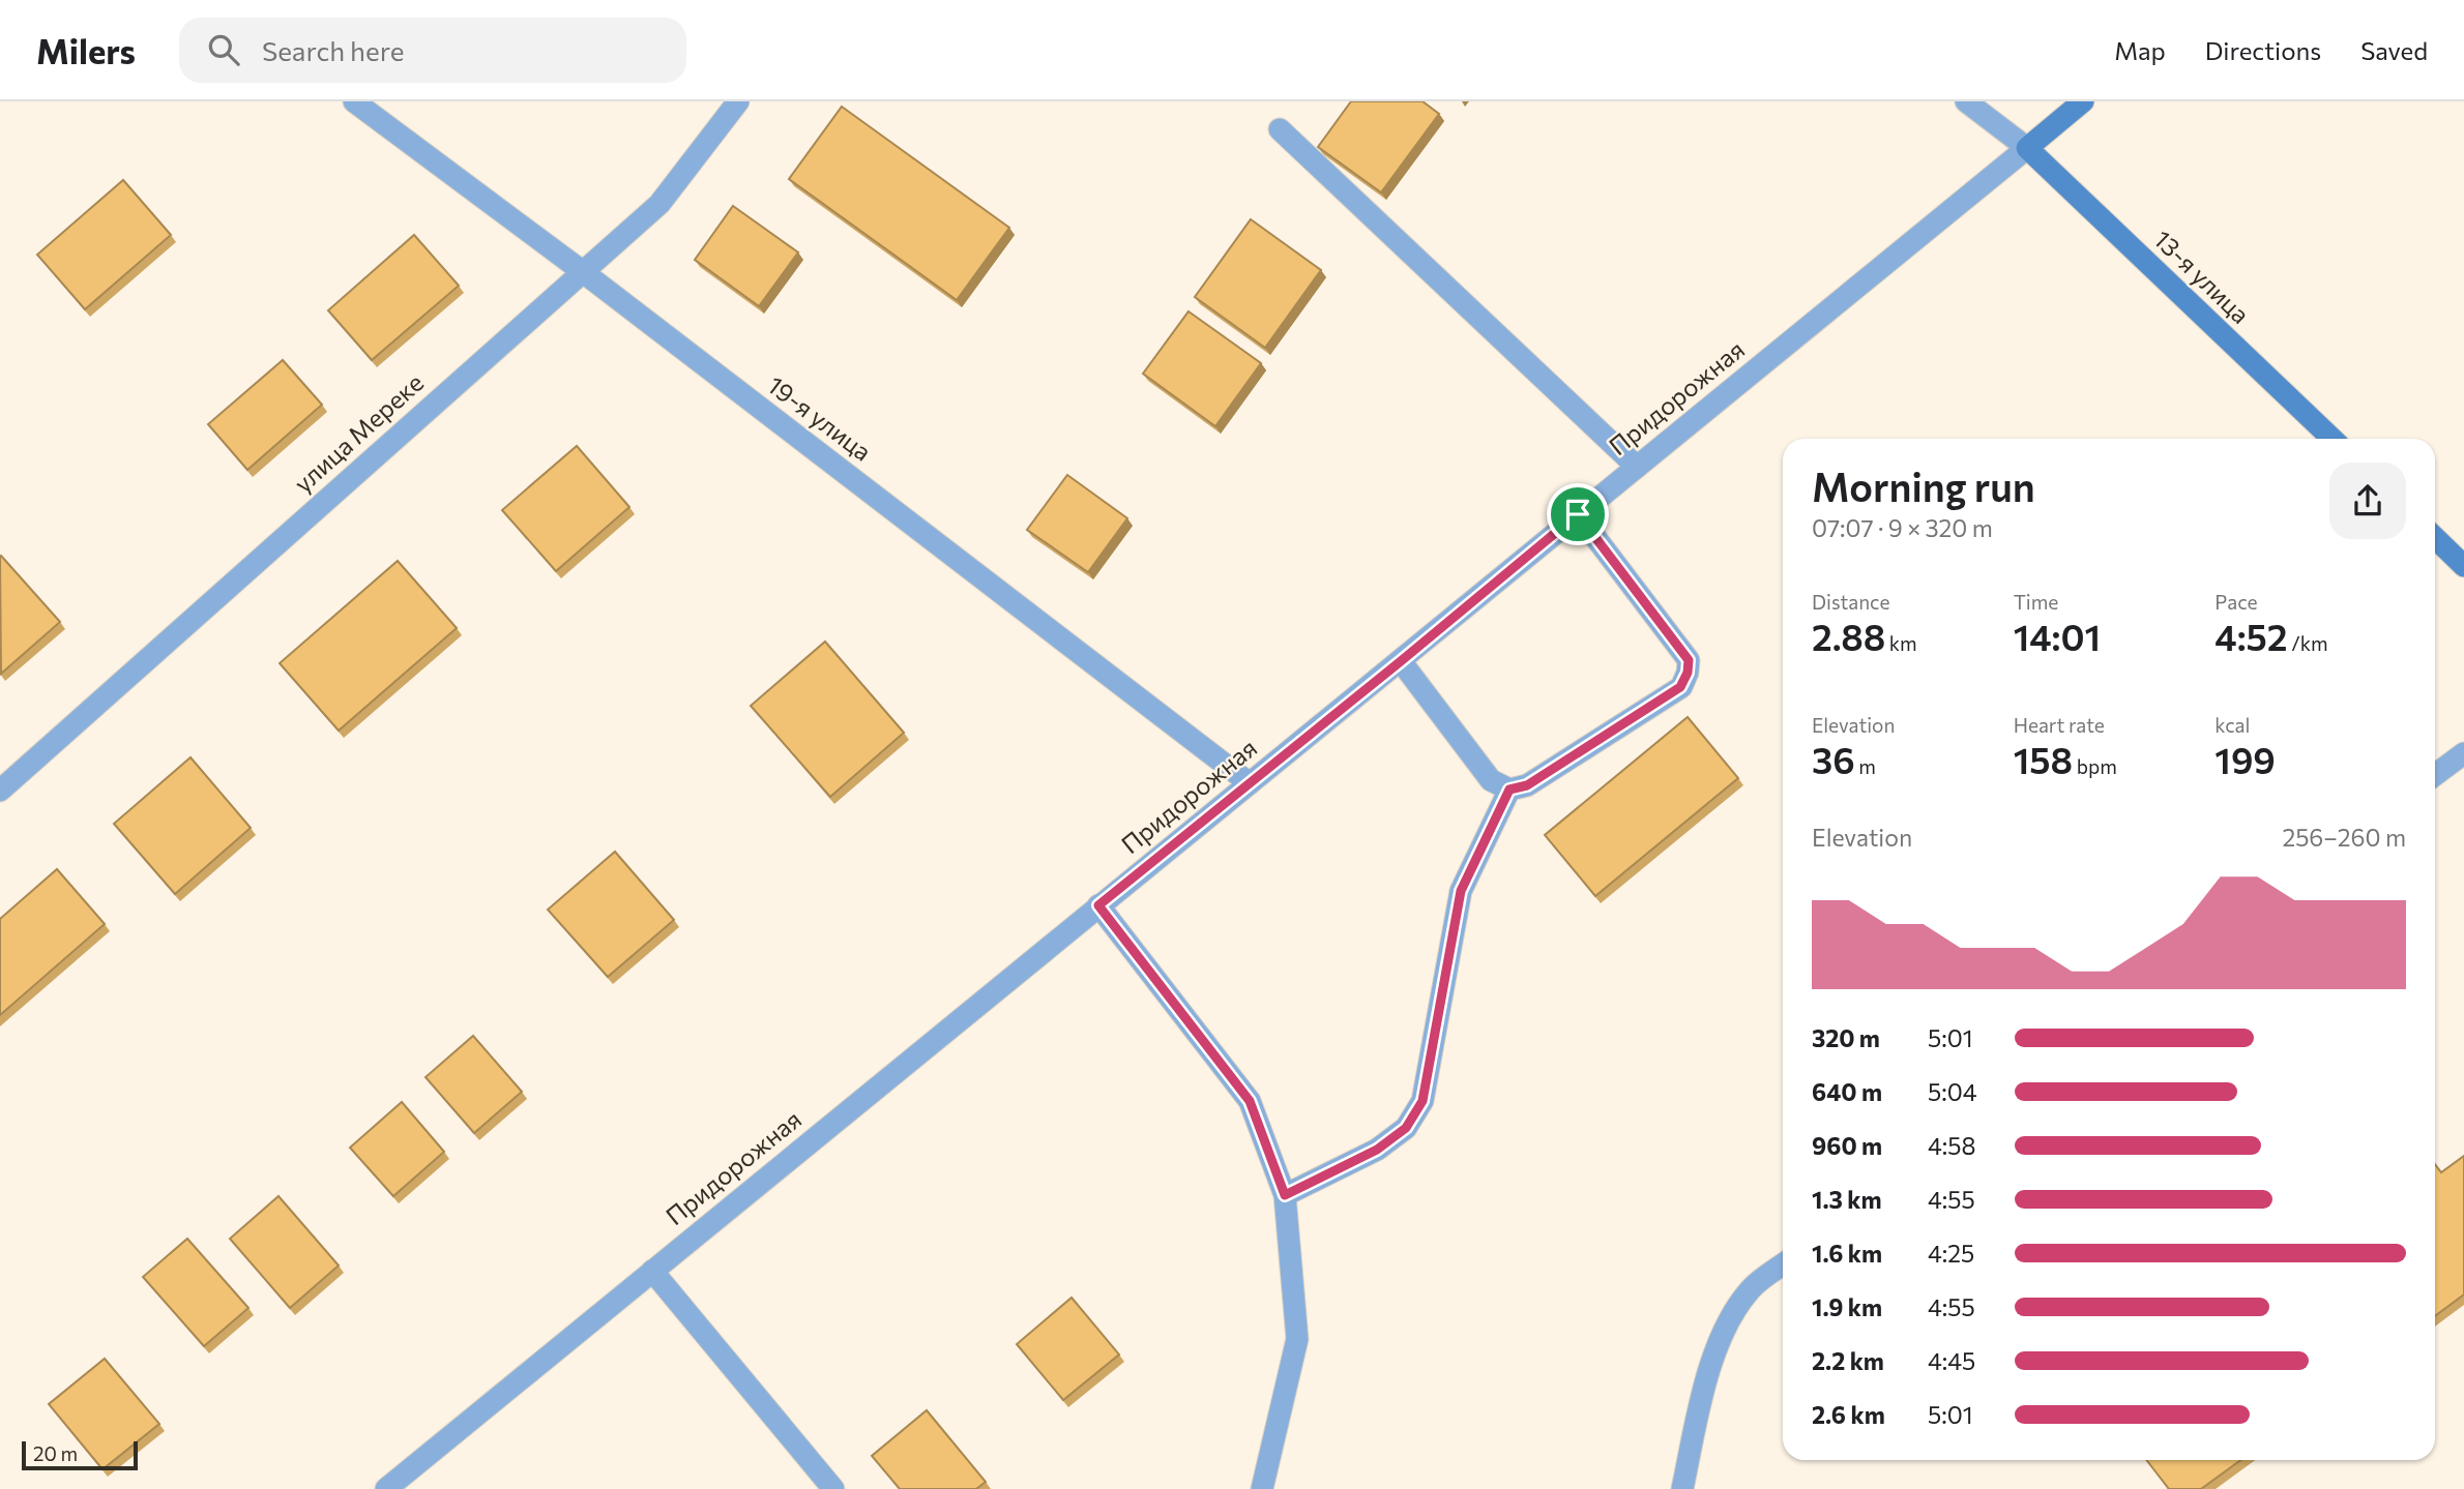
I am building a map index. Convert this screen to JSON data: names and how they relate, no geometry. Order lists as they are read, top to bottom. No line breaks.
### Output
{"streets":{"street":["13-я улица","Придорожная","19-я улица","улица Мереке"]},"crossings":[["13-я улица","Придорожная"],["Придорожная","19-я улица"],["19-я улица","улица Мереке"]],"scale_bar":"20 m","page":{"header":"Milers","search":"Search here","nav":["Map","Directions","Saved"],"heading":["Morning run","07:07 · 9 × 320 m"],"stats":[["Distance","2.88 km"],["Time","14:01"],["Pace","4:52 /km"],["Elevation","36 m"],["Heart rate","158 bpm"],["kcal","199"]],"chart":["Elevation","256–260 m"],"list":[{"name":"320 m","note":"5:01"},{"name":"640 m","note":"5:04"},{"name":"960 m","note":"4:58"},{"name":"1.3 km","note":"4:55"},{"name":"1.6 km","note":"4:25"},{"name":"1.9 km","note":"4:55"},{"name":"2.2 km","note":"4:45"},{"name":"2.6 km","note":"5:01"}],"scale":"20 m"}}
